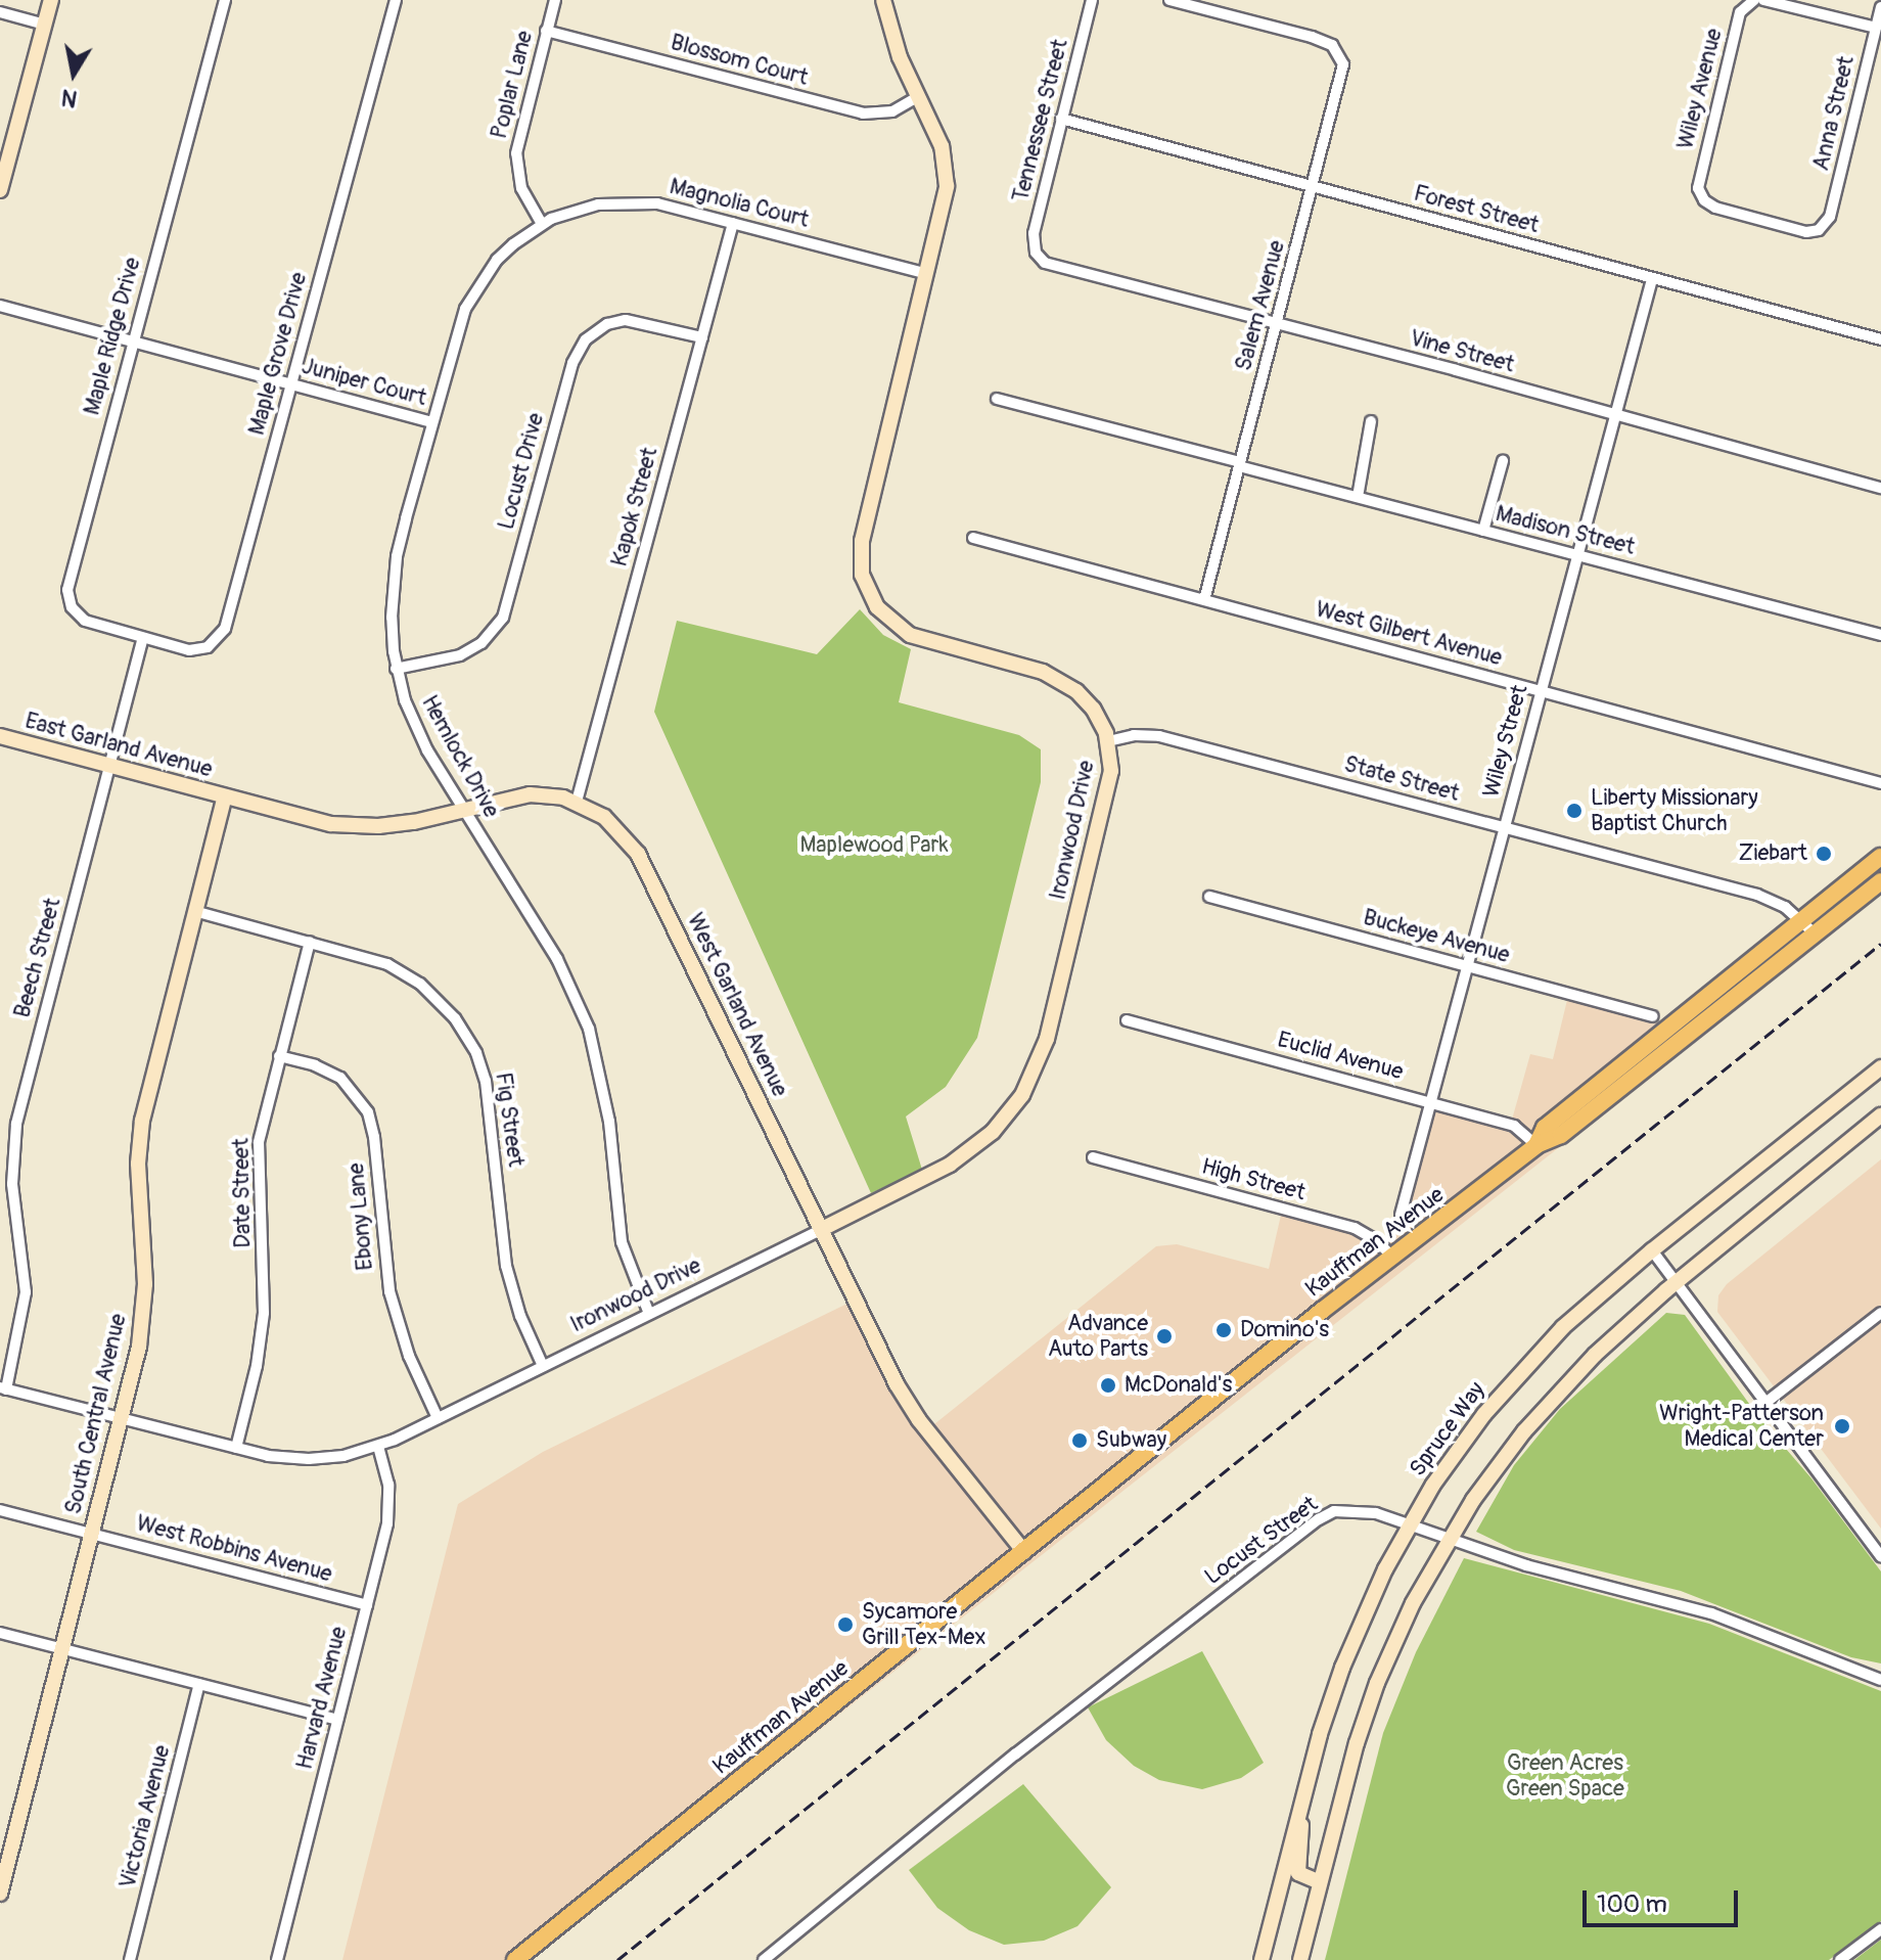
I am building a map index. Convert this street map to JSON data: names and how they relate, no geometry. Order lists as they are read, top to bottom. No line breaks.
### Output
{"streets":{"main road":["Kauffman Avenue"],"street":["Blossom Court","Poplar Lane","Wiley Avenue","Anna Street","Tennessee Street","Magnolia Court","Forest Street","Salem Avenue","Maple Ridge Drive","Vine Street","Maple Grove Drive","Juniper Court","Locust Drive","Kapok Street","Madison Street","West Gilbert Avenue","Wiley Street","East Garland Avenue","Hemlock Drive","State Street","Ironwood Drive","Buckeye Avenue","Beech Street","West Garland Avenue","Euclid Avenue","Fig Street","High Street","Date Street","Ebony Lane","South Central Avenue","Spruce Way","Locust Street","West Robbins Avenue","Harvard Avenue","Victoria Avenue"]},"crossings":[["Blossom Court","Poplar Lane"],["Blossom Court","Ironwood Drive"],["Poplar Lane","Magnolia Court"],["Poplar Lane","Hemlock Drive"],["Wiley Avenue","Anna Street"],["Tennessee Street","Forest Street"],["Tennessee Street","Vine Street"],["Magnolia Court","Kapok Street"],["Magnolia Court","Hemlock Drive"],["Magnolia Court","Ironwood Drive"],["Forest Street","Salem Avenue"],["Forest Street","Wiley Street"],["Salem Avenue","Vine Street"],["Salem Avenue","Madison Street"],["Salem Avenue","West Gilbert Avenue"],["Maple Ridge Drive","Maple Grove Drive"],["Maple Ridge Drive","Juniper Court"],["Maple Ridge Drive","Beech Street"],["Vine Street","Wiley Street"],["Maple Grove Drive","Juniper Court"],["Maple Grove Drive","Beech Street"],["Juniper Court","Hemlock Drive"],["Locust Drive","Kapok Street"],["Locust Drive","Hemlock Drive"],["Kapok Street","West Garland Avenue"],["Madison Street","Wiley Street"],["West Gilbert Avenue","Wiley Street"],["Wiley Street","State Street"],["Wiley Street","Buckeye Avenue"],["Wiley Street","Euclid Avenue"],["East Garland Avenue","Beech Street"],["East Garland Avenue","West Garland Avenue"],["East Garland Avenue","South Central Avenue"],["Hemlock Drive","Ironwood Drive"],["Hemlock Drive","West Garland Avenue"],["State Street","Ironwood Drive"],["State Street","Kauffman Avenue"],["Ironwood Drive","Beech Street"],["Ironwood Drive","West Garland Avenue"],["Ironwood Drive","Fig Street"],["Ironwood Drive","Date Street"],["Ironwood Drive","Ebony Lane"],["Ironwood Drive","South Central Avenue"],["Ironwood Drive","Harvard Avenue"],["West Garland Avenue","Kauffman Avenue"],["West Garland Avenue","South Central Avenue"],["Euclid Avenue","Kauffman Avenue"],["Fig Street","Date Street"],["Fig Street","South Central Avenue"],["High Street","Kauffman Avenue"],["Date Street","Ebony Lane"],["South Central Avenue","West Robbins Avenue"],["Spruce Way","Locust Street"],["West Robbins Avenue","Harvard Avenue"]],"parks":["Maplewood Park","Green Acres Green Space"],"places":["Liberty Missionary Baptist Church","Ziebart","Domino's","Advance Auto Parts","McDonald's","Wright-Patterson Medical Center","Subway","Sycamore Grill Tex-Mex"],"scale_bar":"100 m","north":"bottom"}
